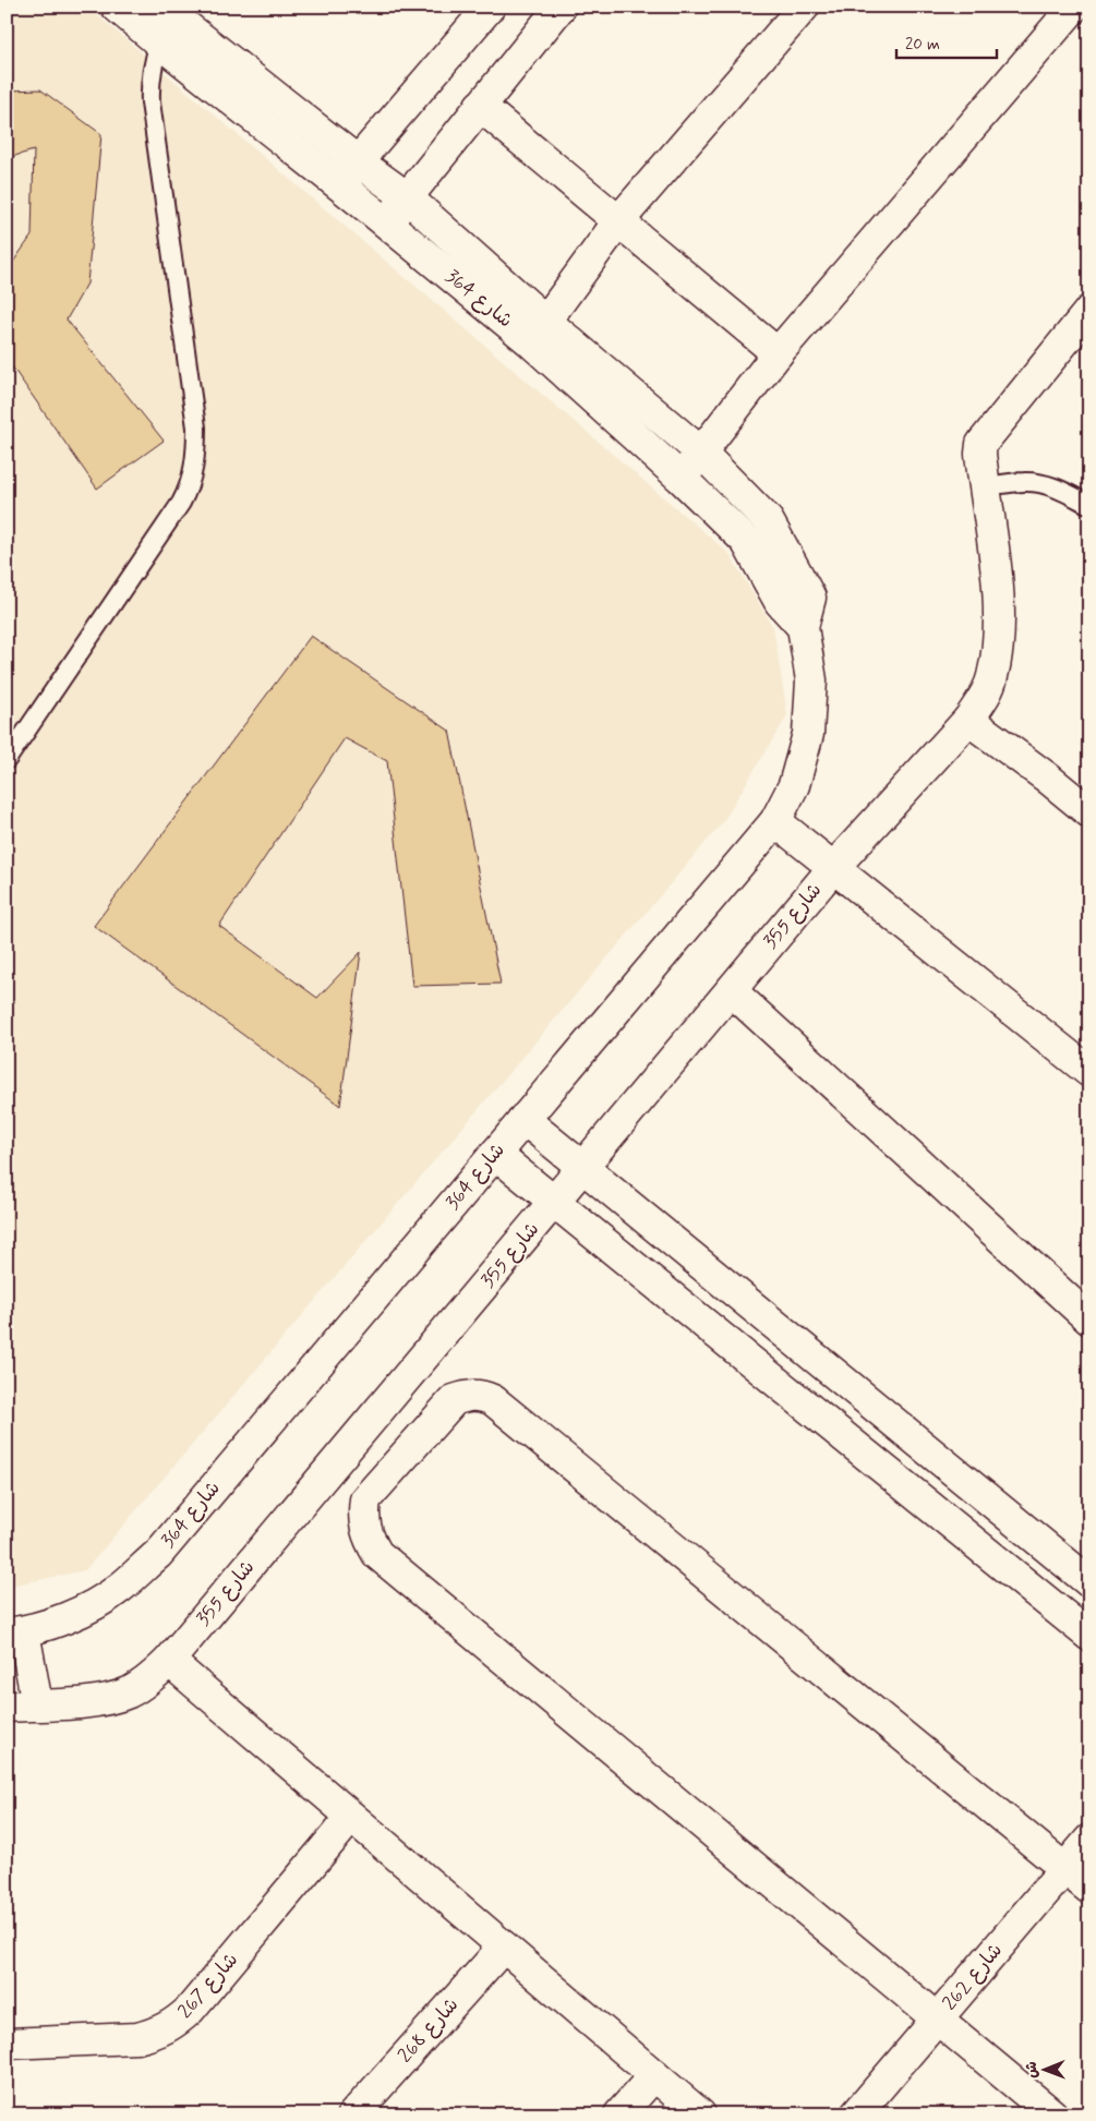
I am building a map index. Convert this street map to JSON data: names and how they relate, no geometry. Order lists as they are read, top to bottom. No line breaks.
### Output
{"streets":{"street":["شارع 364","شارع 355","شارع 262","شارع 267","شارع 268"]},"scale_bar":"20 m","north":"left"}
